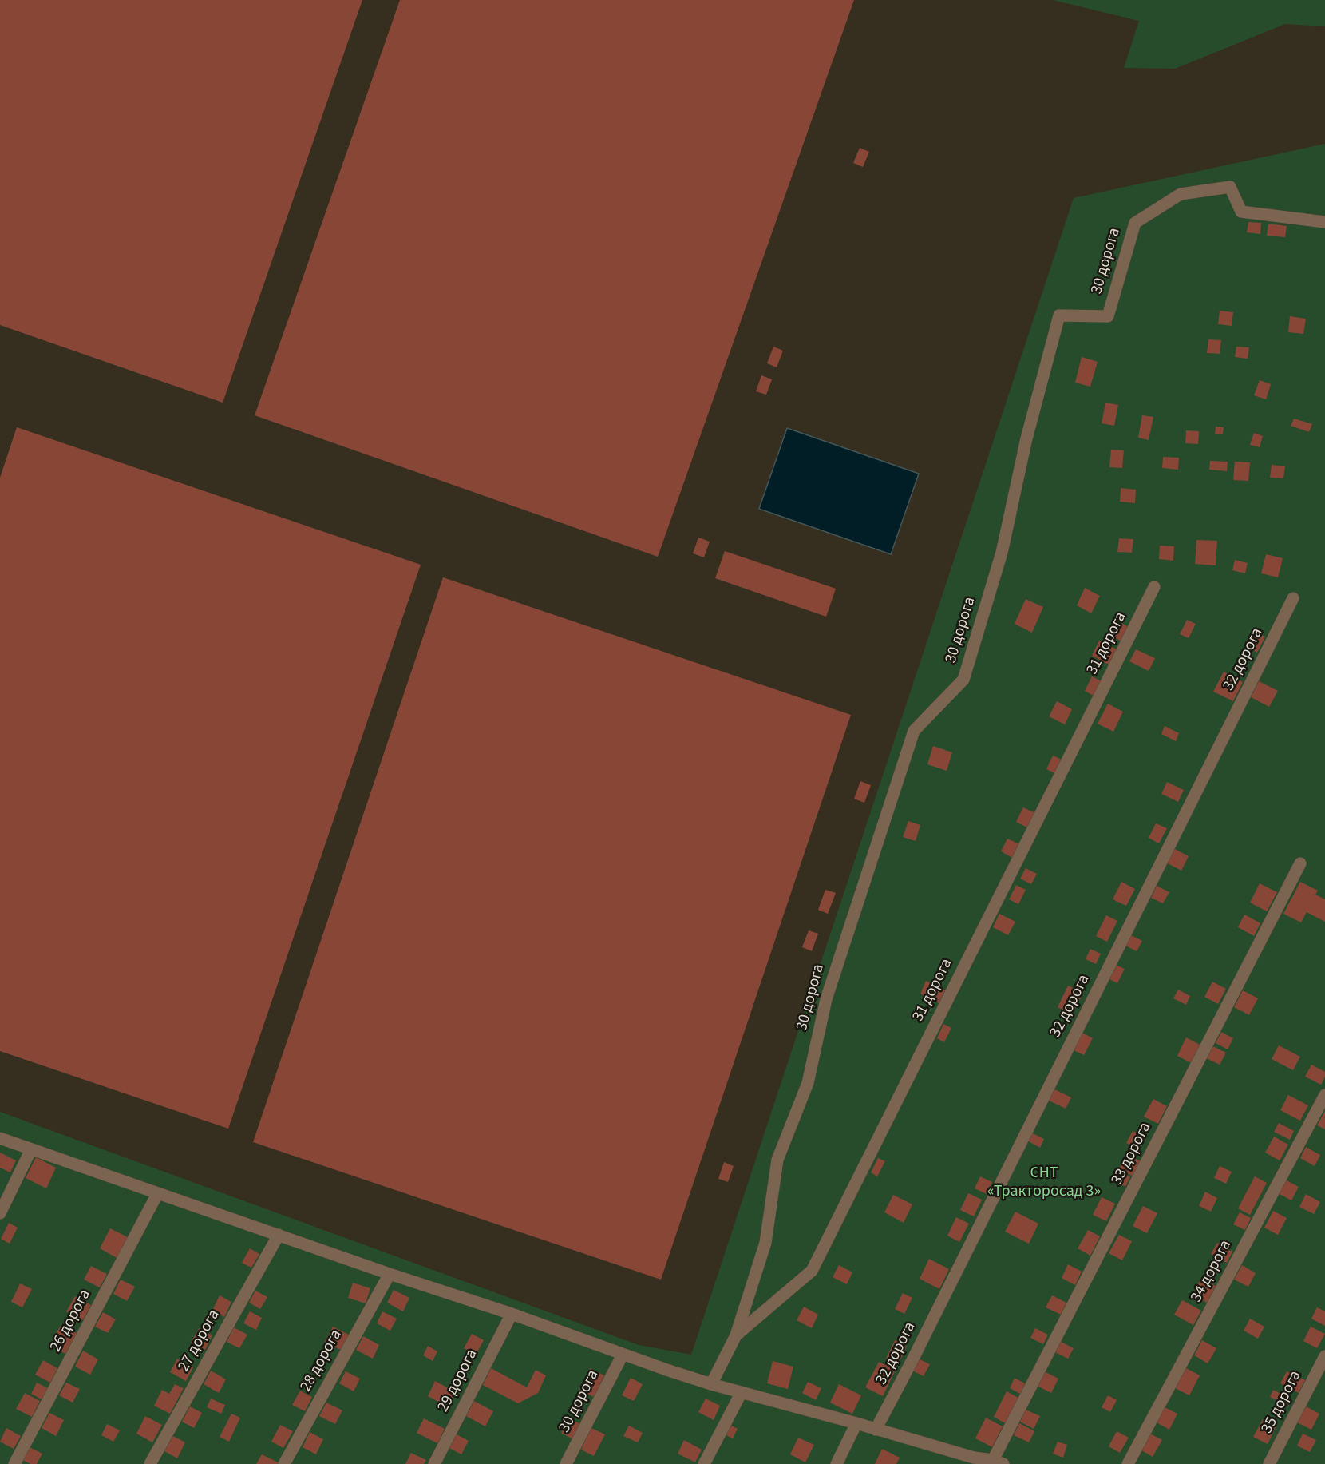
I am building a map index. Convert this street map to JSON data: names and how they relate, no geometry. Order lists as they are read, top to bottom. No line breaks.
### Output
{"streets":{"street":["30 дорога","31 дорога","32 дорога","33 дорога","34 дорога","26 дорога","27 дорога","28 дорога","29 дорога","35 дорога"]},"crossings":[["30 дорога","31 дорога"]],"parks":["СНТ «Тракторосад 3»"]}
